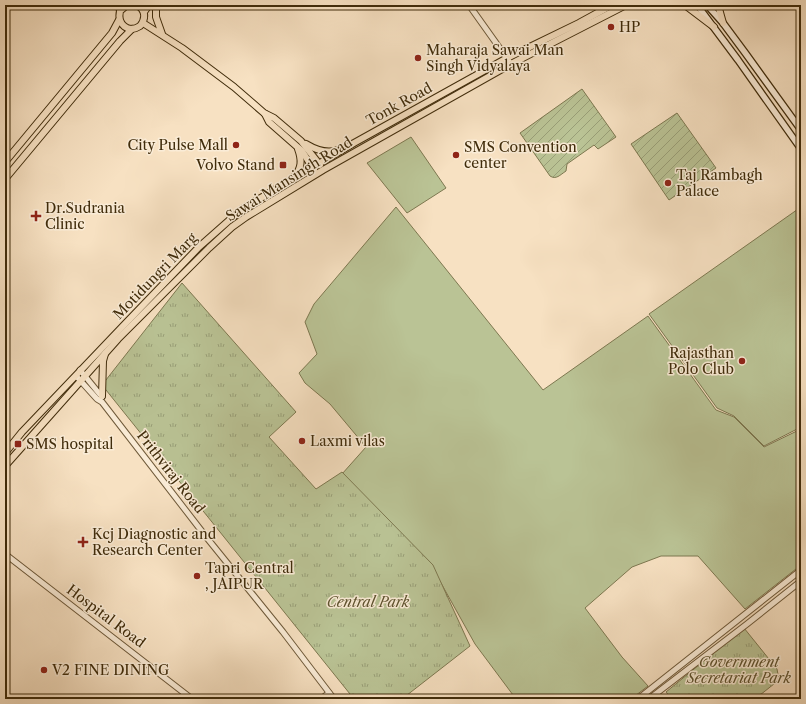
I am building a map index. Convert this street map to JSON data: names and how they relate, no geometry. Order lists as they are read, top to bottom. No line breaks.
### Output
{"streets":{"main road":["Tonk Road","Sawai Mansingh Road","Motidungri Marg"],"street":["Prithviraj Road","Hospital Road"]},"crossings":[["Tonk Road","Motidungri Marg"],["Sawai Mansingh Road","Prithviraj Road"],["Motidungri Marg","Prithviraj Road"]],"parks":["Central Park","Government Secretariat Park"],"places":{"other":["HP","Maharaja Sawai Man Singh Vidyalaya","City Pulse Mall","SMS Convention center","Taj Rambagh Palace","Rajasthan Polo Club","Laxmi vilas","Tapri Central , JAIPUR","V2 FINE DINING"],"transit":["Volvo Stand","SMS hospital"],"health":["Dr.Sudrania Clinic","Kcj Diagnostic and Research Center"]}}
